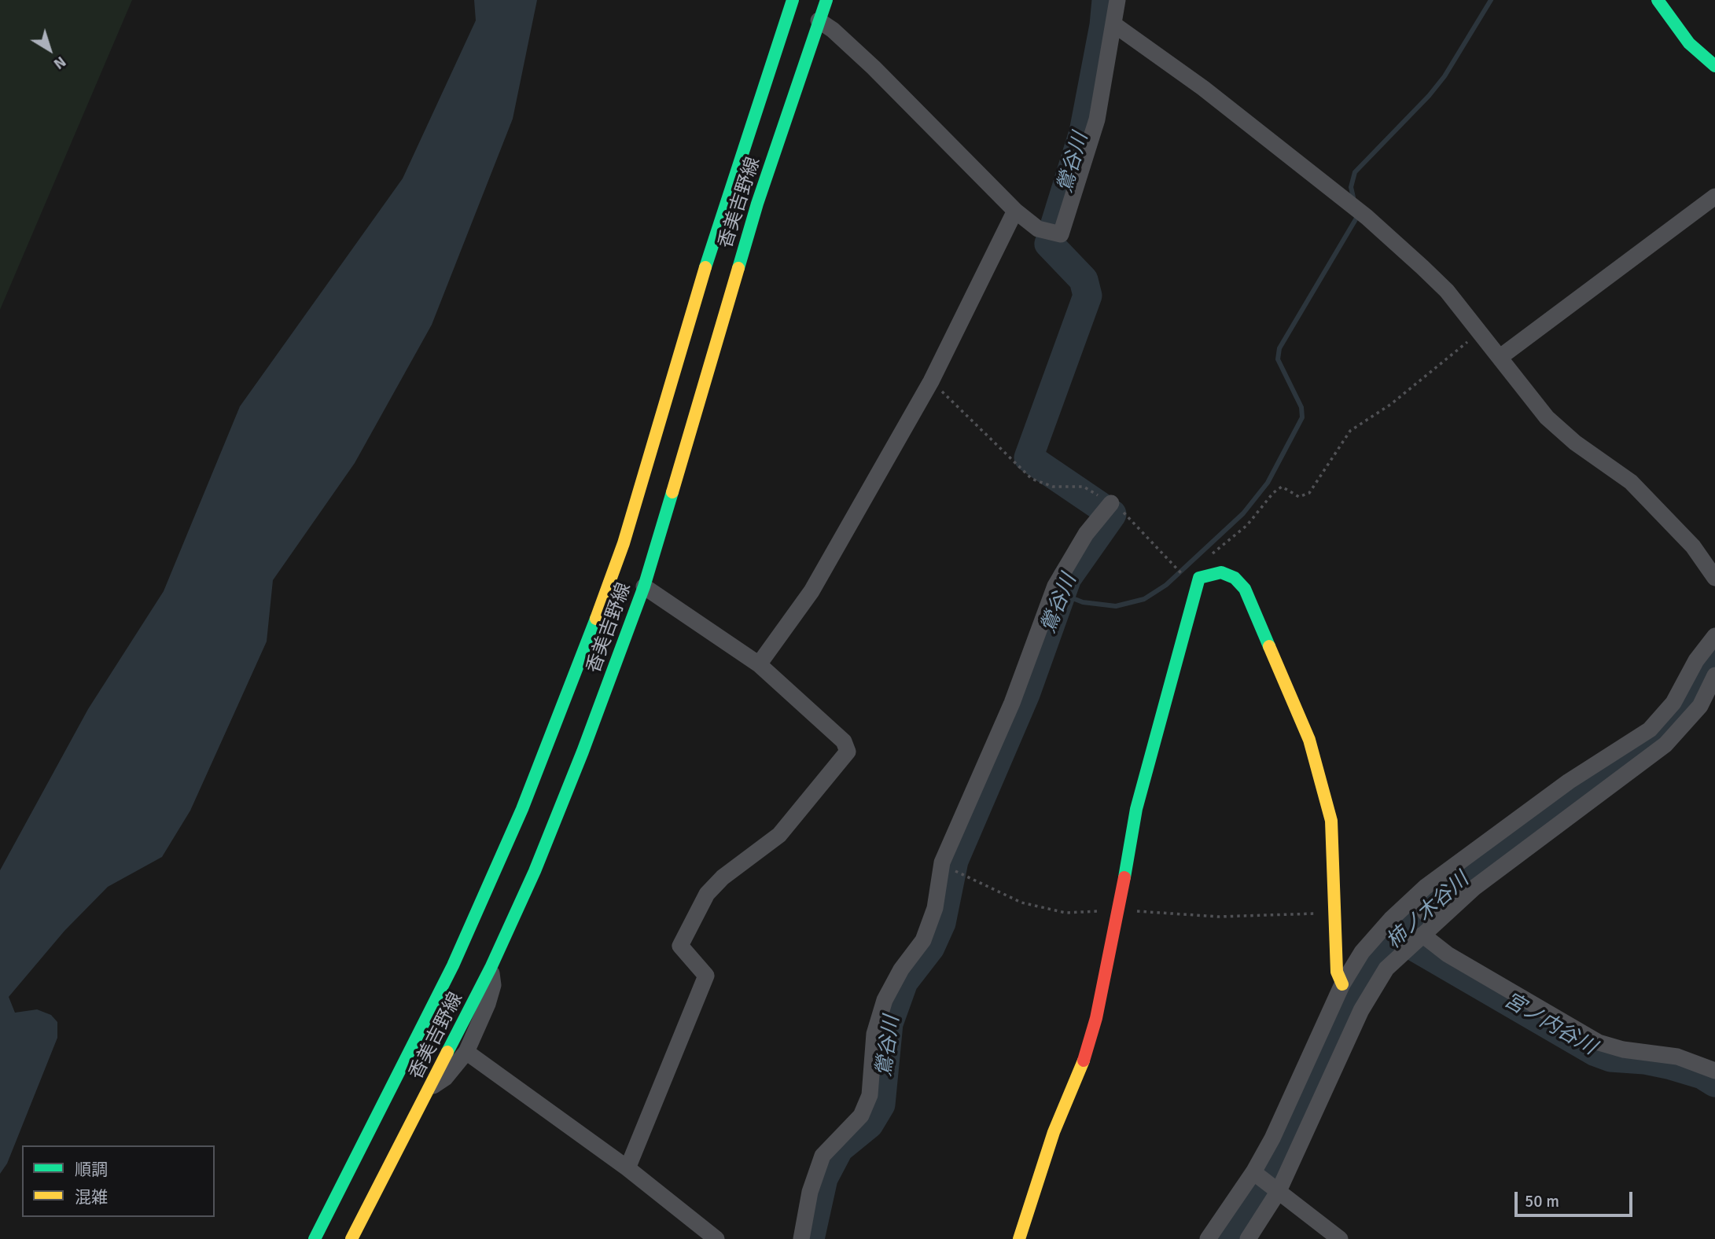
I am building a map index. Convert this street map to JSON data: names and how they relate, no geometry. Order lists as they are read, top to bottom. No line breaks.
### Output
{"streets":{"street":["香美吉野線"]},"water":["鶯谷川","柿ノ木谷川","宮ノ内谷川"],"legend":["順調","混雑"],"scale_bar":"50 m","north":"bottom right"}
